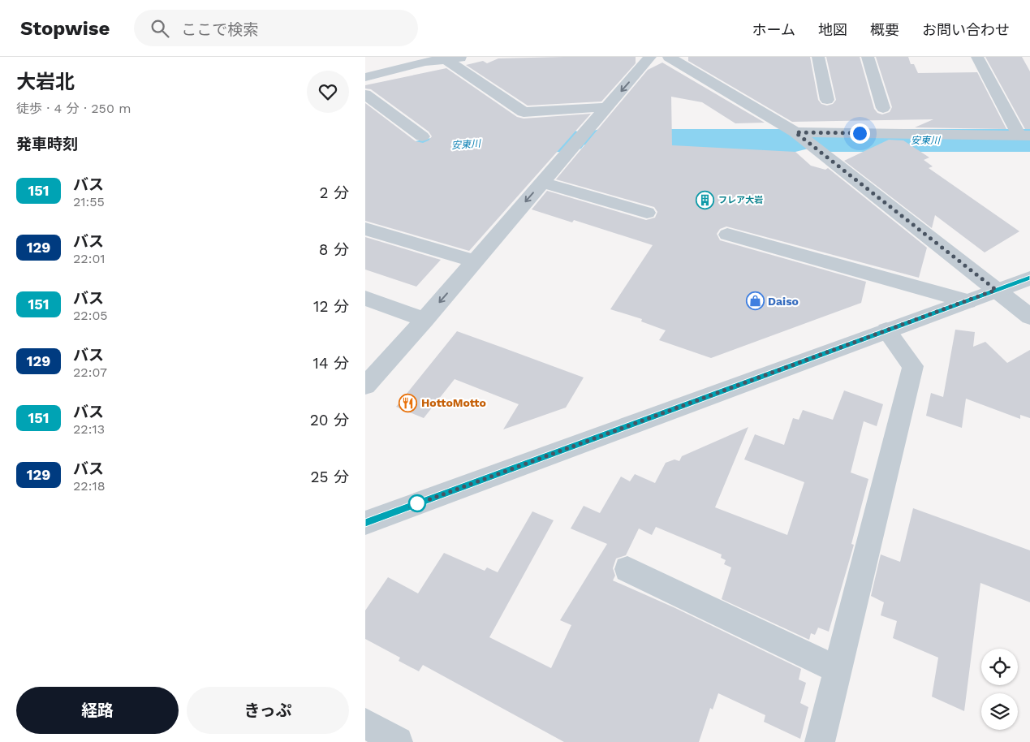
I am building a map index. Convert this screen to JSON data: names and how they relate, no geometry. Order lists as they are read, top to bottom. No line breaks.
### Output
{"water":["安東川"],"places":{"building":["フレア大岩"],"shop":["Daiso"],"restaurant":["HottoMotto"]},"lines":["bus line 151"],"page":{"header":"Stopwise","search":"ここで検索","nav":["ホーム","地図","概要","お問い合わせ"],"heading":[["大岩北","徒歩 · 4 分 · 250 m"],"発車時刻"],"list":[{"mark":"151","name":"バス","note":"21:55","value":"2 分"},{"mark":"129","name":"バス","note":"22:01","value":"8 分"},{"mark":"151","name":"バス","note":"22:05","value":"12 分"},{"mark":"129","name":"バス","note":"22:07","value":"14 分"},{"mark":"151","name":"バス","note":"22:13","value":"20 分"},{"mark":"129","name":"バス","note":"22:18","value":"25 分"}],"buttons":["経路","きっぷ"]}}
